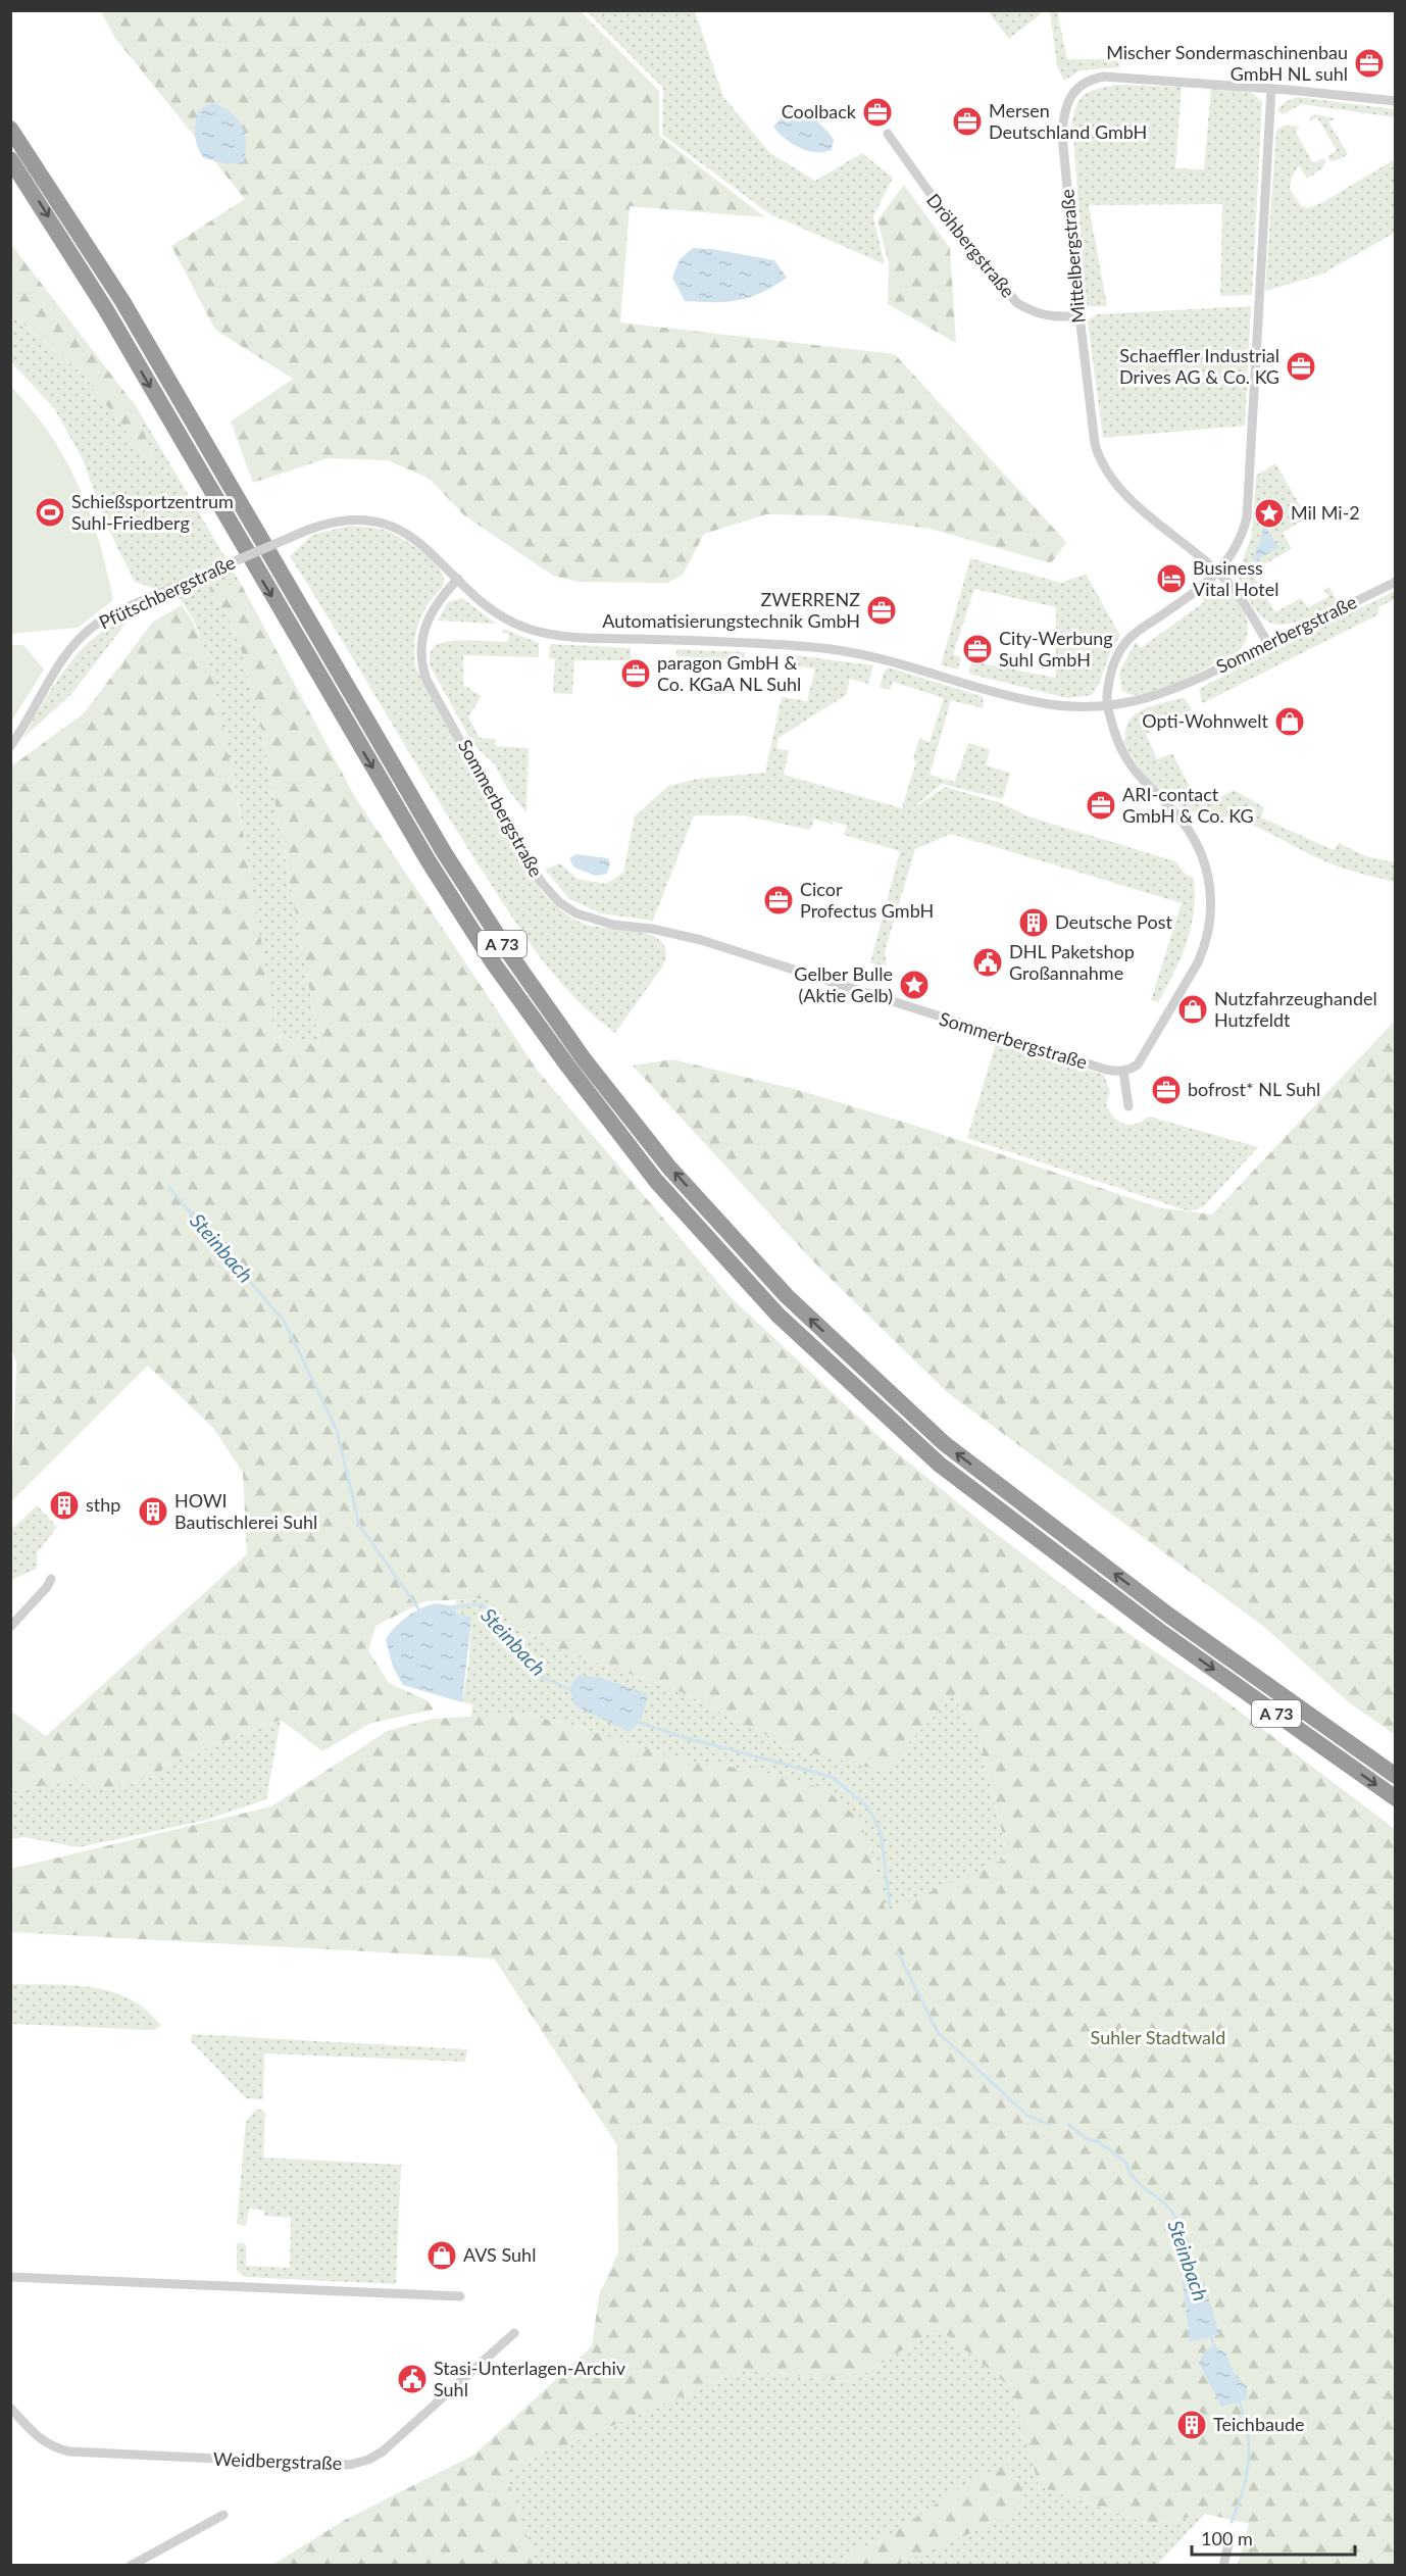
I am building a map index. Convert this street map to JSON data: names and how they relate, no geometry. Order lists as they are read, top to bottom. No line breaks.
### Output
{"streets":{"highway":["A 73"],"street":["Dröhbergstraße","Mittelbergstraße","Pfütschbergstraße","Sommerbergstraße","Weidbergstraße"]},"crossings":[["Dröhbergstraße","Mittelbergstraße"],["Mittelbergstraße","Sommerbergstraße"],["Pfütschbergstraße","Sommerbergstraße"]],"water":["Steinbach"],"parks":["Suhler Stadtwald"],"places":{"office":["Mischer Sondermaschinenbau GmbH NL suhl","Coolback","Mersen Deutschland GmbH","Schaeffler Industrial Drives AG & Co. KG","ZWERRENZ Automatisierungstechnik GmbH","City-Werbung Suhl GmbH","paragon GmbH & Co. KGaA NL Suhl","ARI-contact GmbH & Co. KG","Cicor Profectus GmbH","bofrost* NL Suhl"],"sports":["Schießsportzentrum Suhl-Friedberg"],"place":["Mil Mi-2","Gelber Bulle (Aktie Gelb)"],"hotel":["Business Vital Hotel"],"shop":["Opti-Wohnwelt","Nutzfahrzeughandel Hutzfeldt","AVS Suhl"],"building":["Deutsche Post","sthp","HOWI Bautischlerei Suhl","Teichbaude"],"public building":["DHL Paketshop Großannahme","Stasi-Unterlagen-Archiv Suhl"]},"scale_bar":"100 m"}
